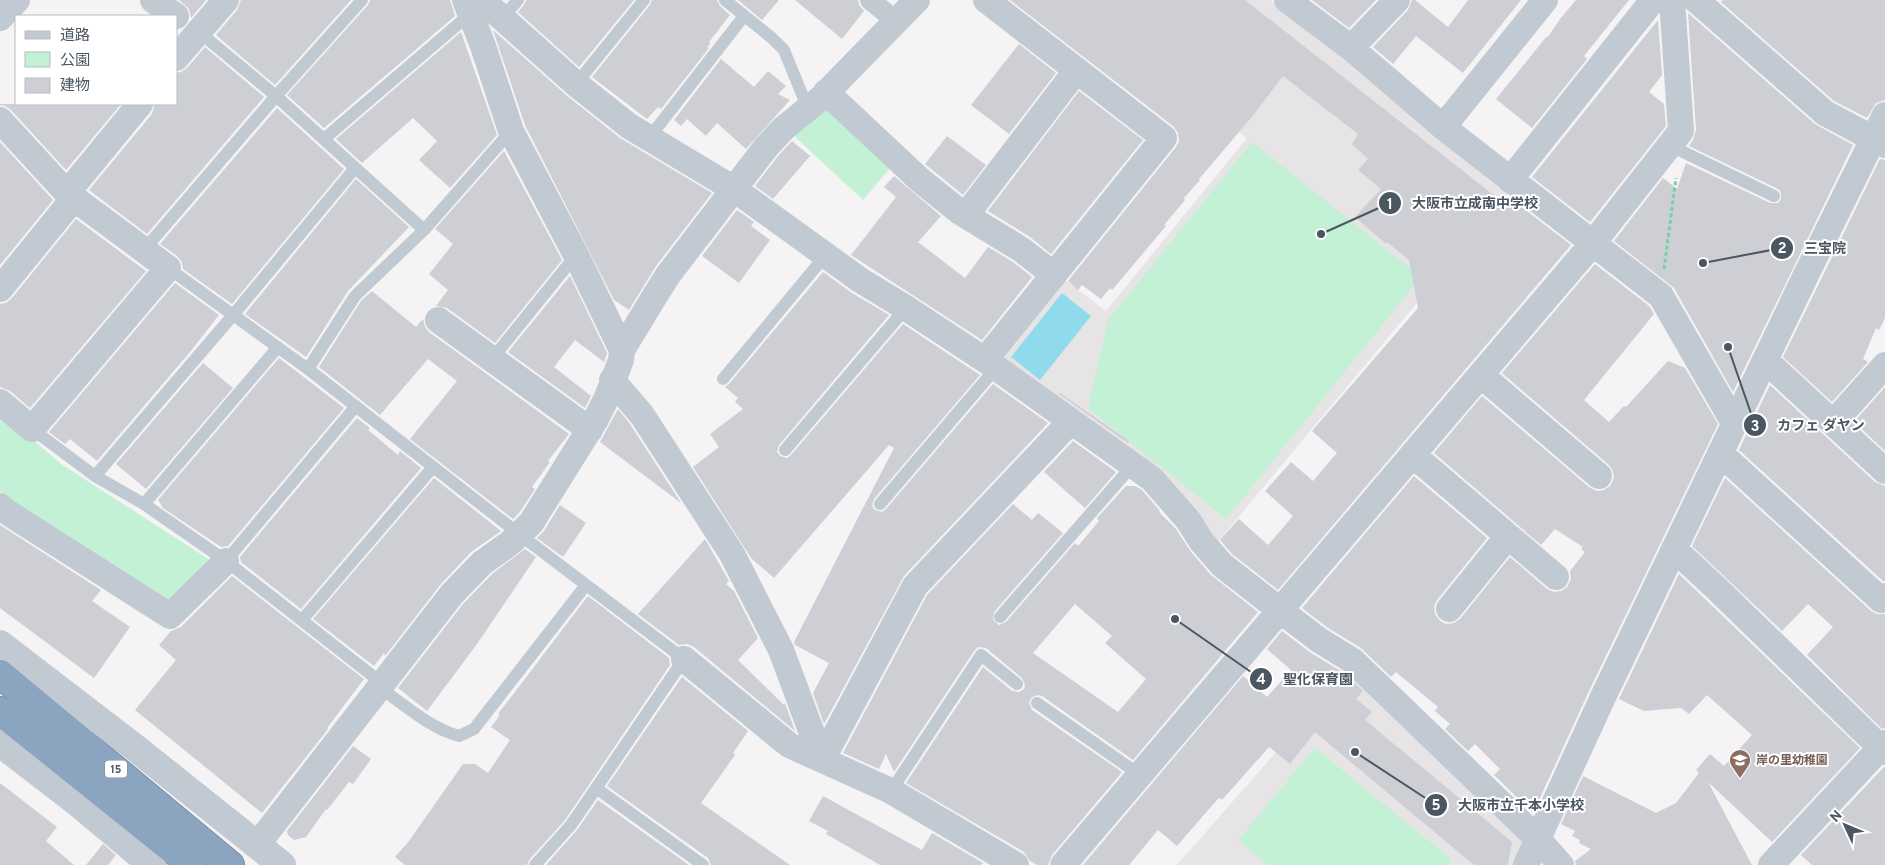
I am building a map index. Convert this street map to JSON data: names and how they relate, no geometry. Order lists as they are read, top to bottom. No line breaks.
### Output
{"streets":{"highway":["15"]},"places":{"other":["大阪市立成南中学校","三宝院","カフェ ダヤン","聖化保育園","大阪市立千本小学校"],"school or university":["岸の里幼稚園"]},"legend":["道路","公園","建物"],"north":"top left"}
